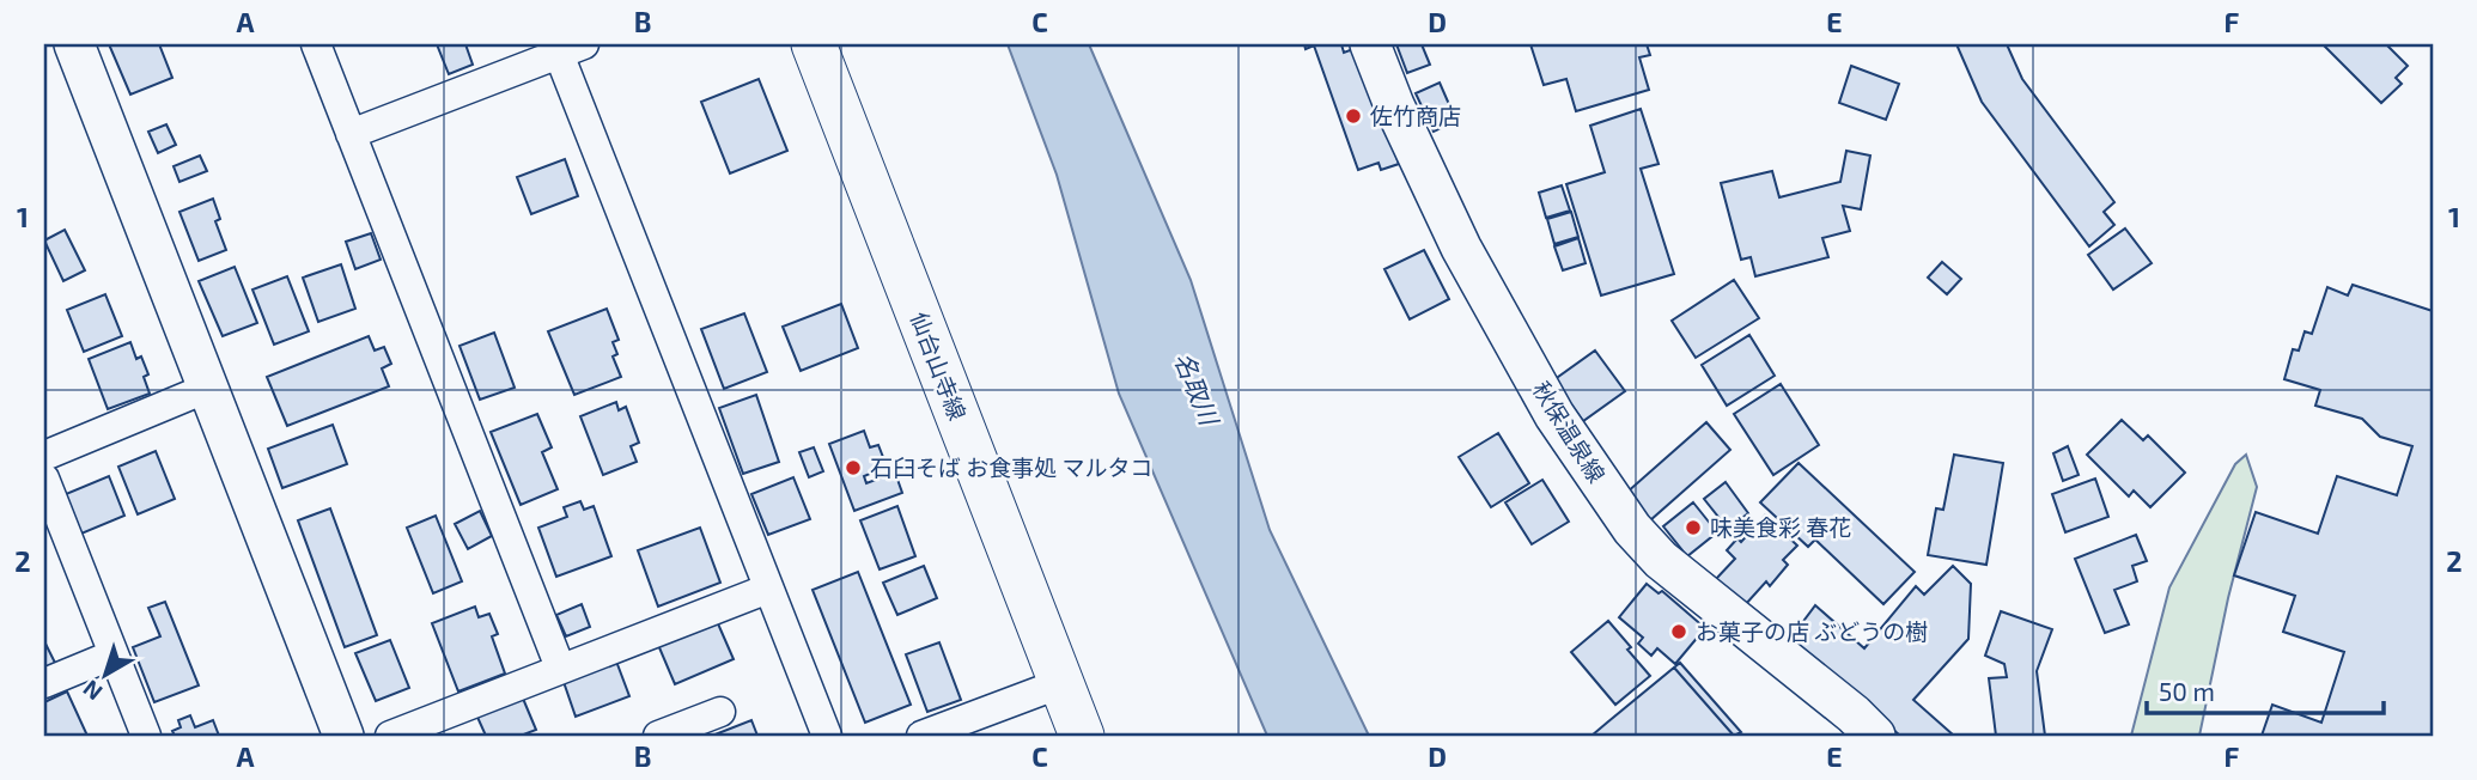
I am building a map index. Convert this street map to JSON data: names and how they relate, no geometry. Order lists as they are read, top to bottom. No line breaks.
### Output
{"streets":{"main road":["仙台山寺線","秋保温泉線"]},"water":["名取川"],"places":["佐竹商店","石臼そば お食事処 マルタコ","味美食彩 春花","お菓子の店 ぶどうの樹"],"scale_bar":"50 m","north":"bottom left","grid":{"columns":["A","B","C","D","E","F"],"rows":["1","2"]}}
